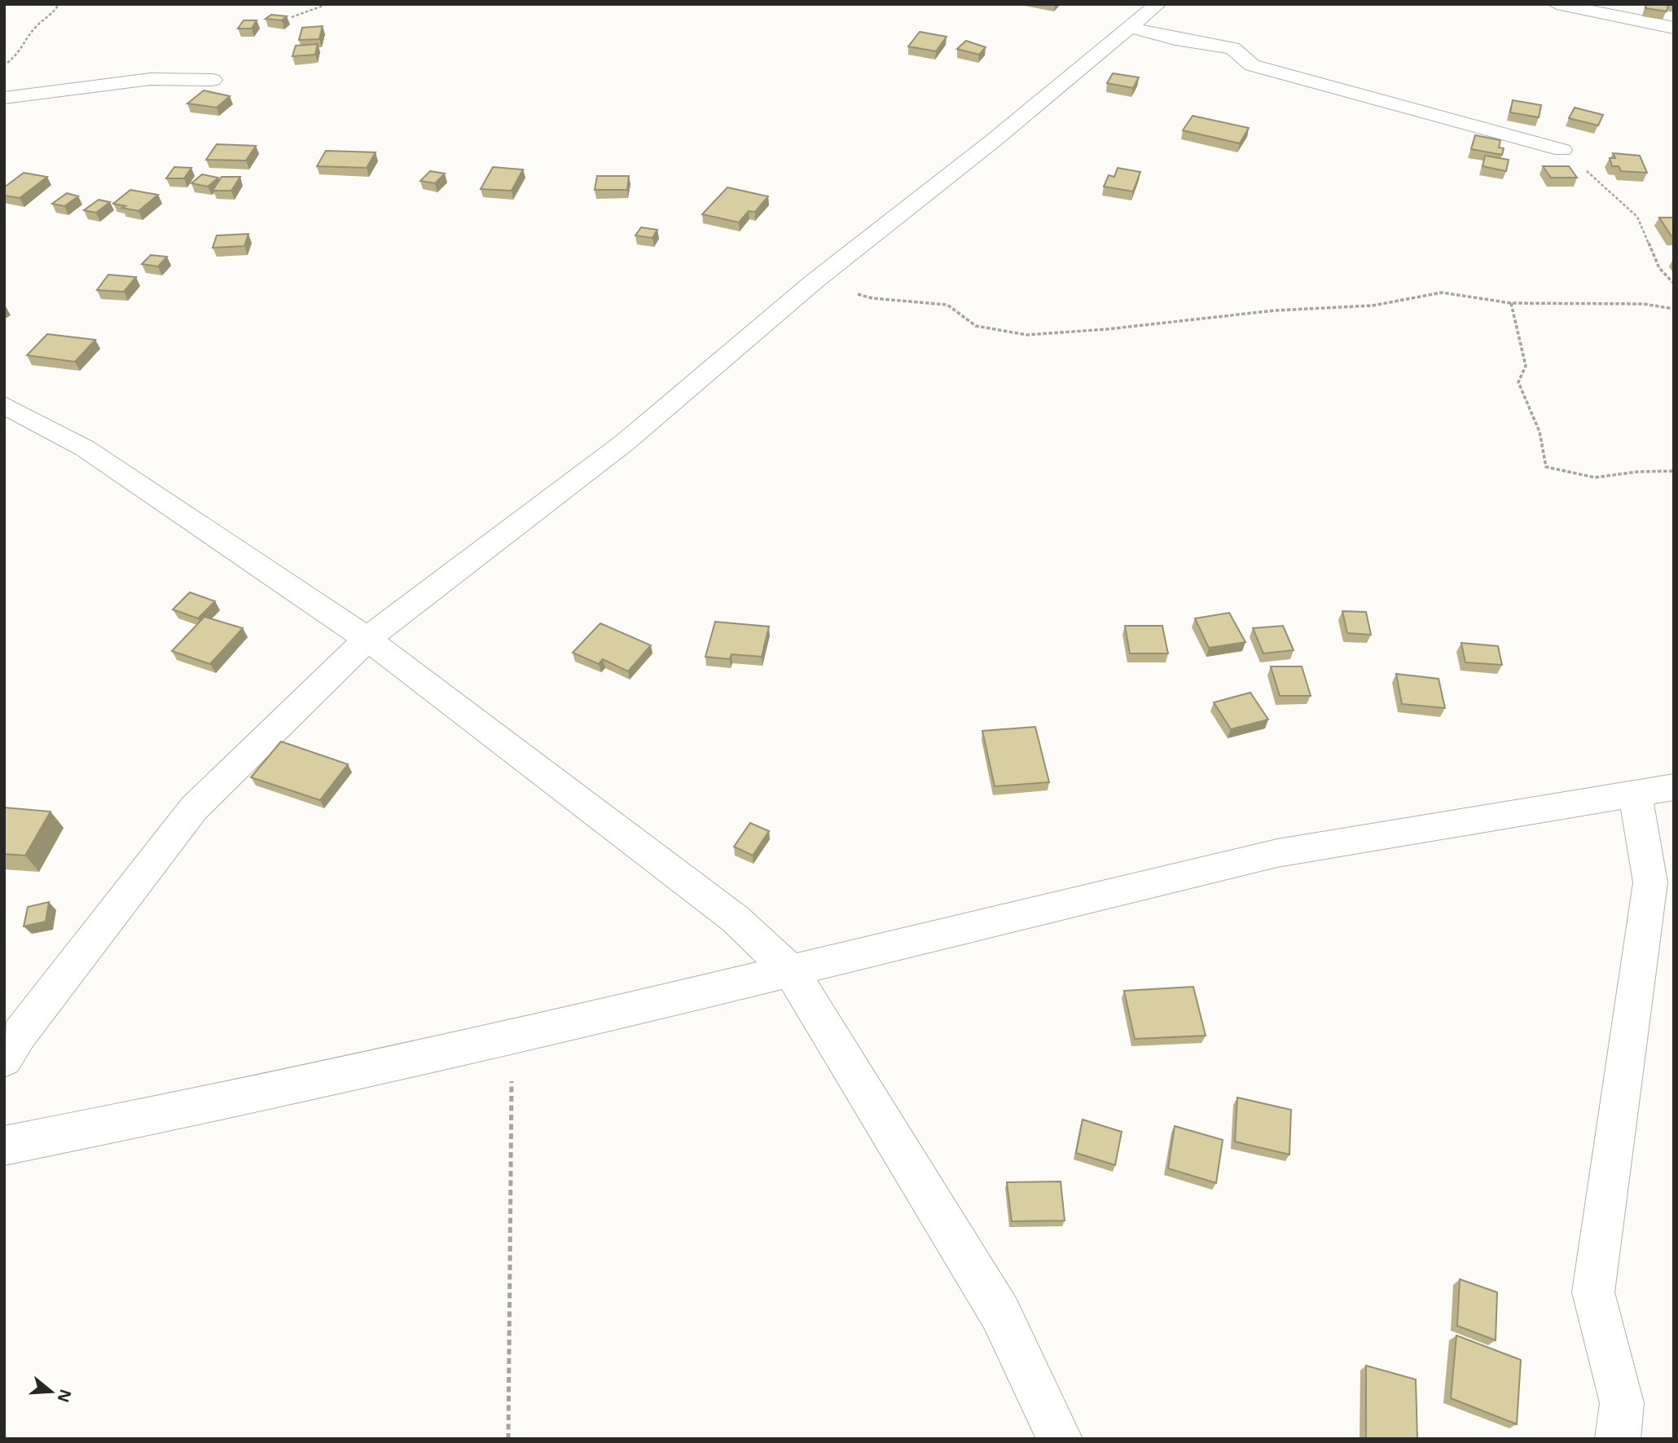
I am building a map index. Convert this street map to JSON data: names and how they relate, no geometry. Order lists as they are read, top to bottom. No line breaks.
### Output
{"north":"right"}
